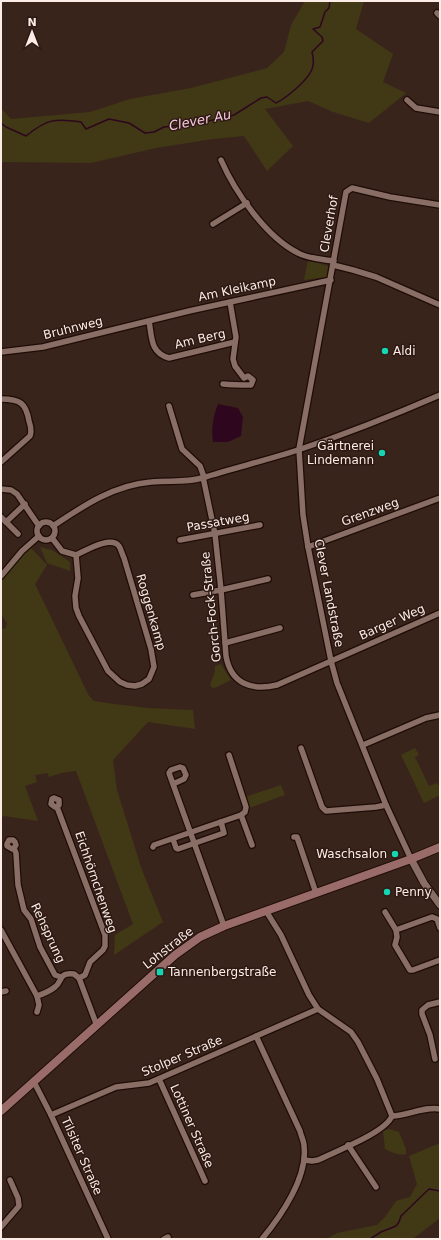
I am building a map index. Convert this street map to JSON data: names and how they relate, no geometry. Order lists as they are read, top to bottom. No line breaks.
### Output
{"streets":{"main road":["Lohstraße"],"street":["Cleverhof","Am Kleikamp","Bruhnweg","Am Berg","Grenzweg","Passatweg","Clever Landstraße","Gorch-Fock-Straße","Roggenkamp","Barger Weg","Eichhörnchenweg","Rehsprung","Stolper Straße","Lottiner Straße","Tilsiter Straße"]},"crossings":[["Cleverhof","Clever Landstraße"],["Am Kleikamp","Bruhnweg"],["Am Kleikamp","Am Berg"],["Am Kleikamp","Clever Landstraße"],["Bruhnweg","Am Berg"],["Grenzweg","Clever Landstraße"],["Passatweg","Gorch-Fock-Straße"],["Clever Landstraße","Gorch-Fock-Straße"],["Clever Landstraße","Barger Weg"],["Clever Landstraße","Lohstraße"],["Gorch-Fock-Straße","Barger Weg"],["Lohstraße","Tilsiter Straße"],["Stolper Straße","Lottiner Straße"],["Stolper Straße","Tilsiter Straße"]],"water":["Clever Au"],"places":{"other":["Aldi","Gärtnerei Lindemann","Waschsalon","Penny"],"transit":["Tannenbergstraße"]},"north":"top"}
